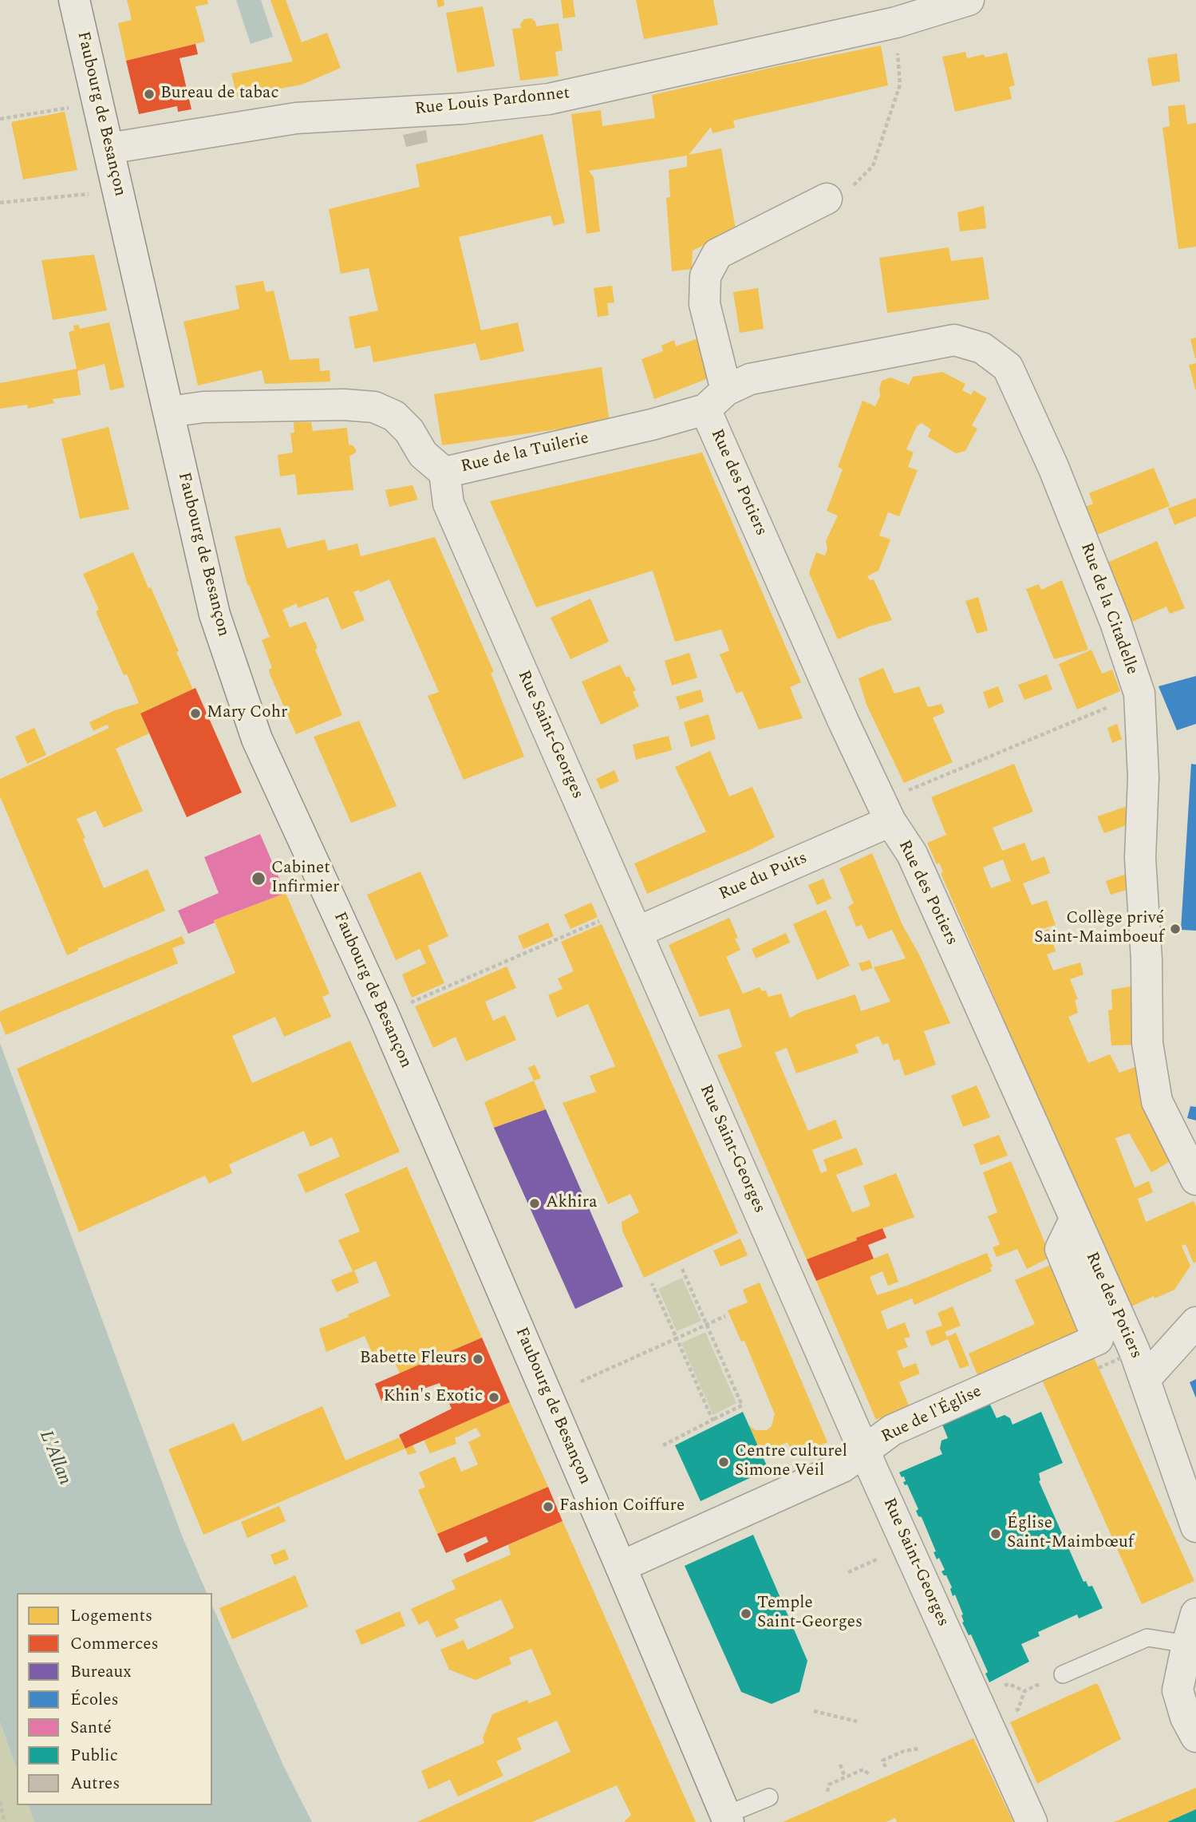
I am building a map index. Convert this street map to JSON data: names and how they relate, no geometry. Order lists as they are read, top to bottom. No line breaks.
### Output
{"streets":{"street":["Rue Louis Pardonnet","Faubourg de Besançon","Rue de la Tuilerie","Rue des Potiers","Rue de la Citadelle","Rue Saint-Georges","Rue du Puits","Rue de l'Église"]},"crossings":[["Rue Louis Pardonnet","Faubourg de Besançon"],["Faubourg de Besançon","Rue de la Tuilerie"],["Faubourg de Besançon","Rue de l'Église"],["Rue de la Tuilerie","Rue des Potiers"],["Rue de la Tuilerie","Rue de la Citadelle"],["Rue de la Tuilerie","Rue Saint-Georges"],["Rue des Potiers","Rue de la Citadelle"],["Rue des Potiers","Rue du Puits"],["Rue des Potiers","Rue de l'Église"],["Rue Saint-Georges","Rue du Puits"],["Rue Saint-Georges","Rue de l'Église"]],"water":["L'Allan"],"places":["Bureau de tabac","Mary Cohr","Cabinet Infirmier","Collège privé Saint-Maimboeuf","Akhira","Babette Fleurs","Khin's Exotic","Centre culturel Simone Veil","Fashion Coiffure","Église Saint-Maimbœuf","Temple Saint-Georges"],"legend":["Logements","Commerces","Bureaux","Écoles","Santé","Public","Autres"]}
